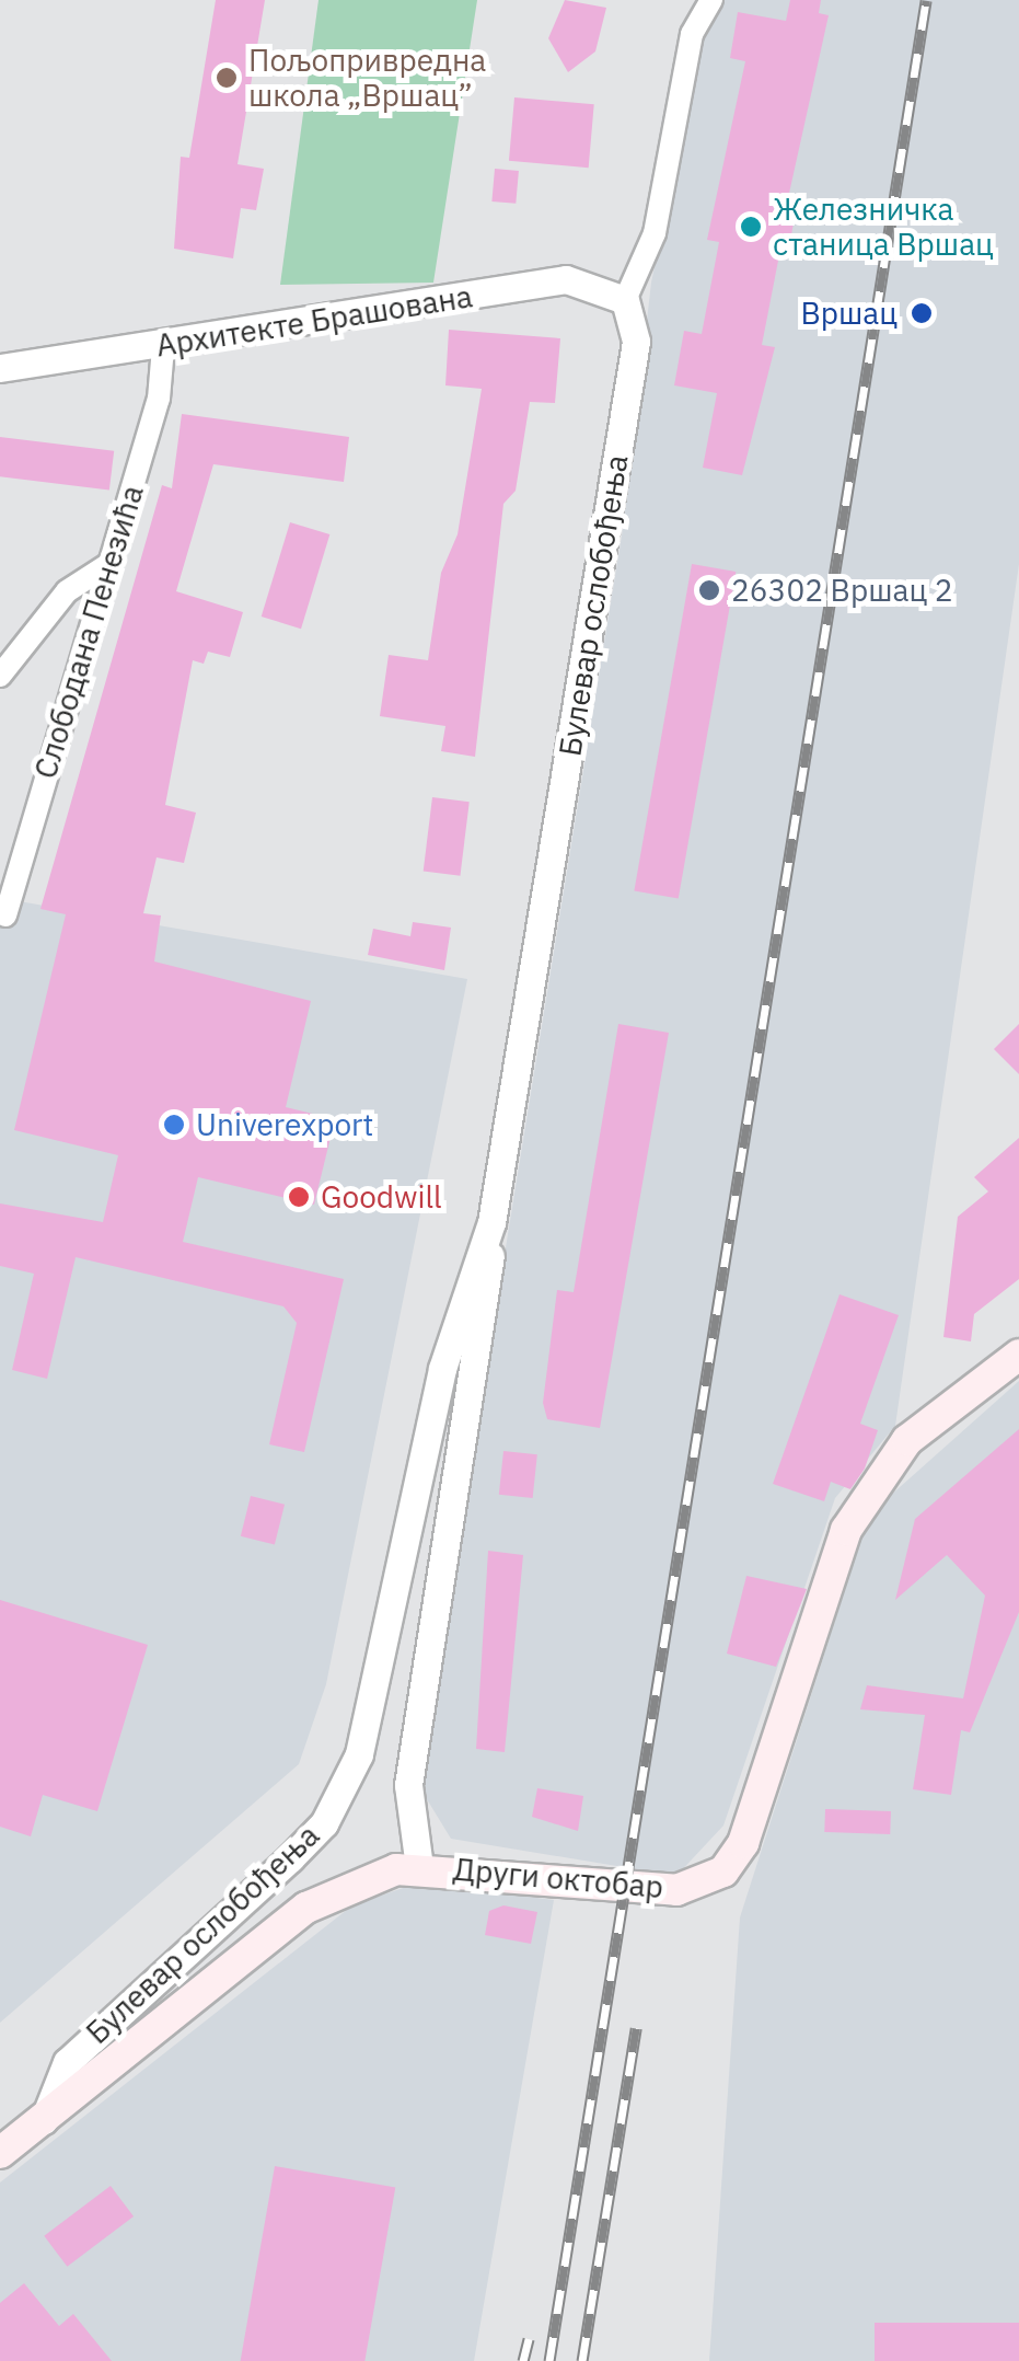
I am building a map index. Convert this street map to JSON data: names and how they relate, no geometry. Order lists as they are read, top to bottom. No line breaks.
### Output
{"streets":{"main road":["Други октобар"],"street":["Архитекте Брашована","Булевар ослобођења","Слободана Пенезића"]},"crossings":[["Архитекте Брашована","Булевар ослобођења"],["Архитекте Брашована","Слободана Пенезића"],["Булевар ослобођења","Други октобар"]],"places":["Пољопривредна школа „Вршац”","Железничка станица Вршац","Вршац","26302 Вршац 2","Univerexport","Goodwill"]}
